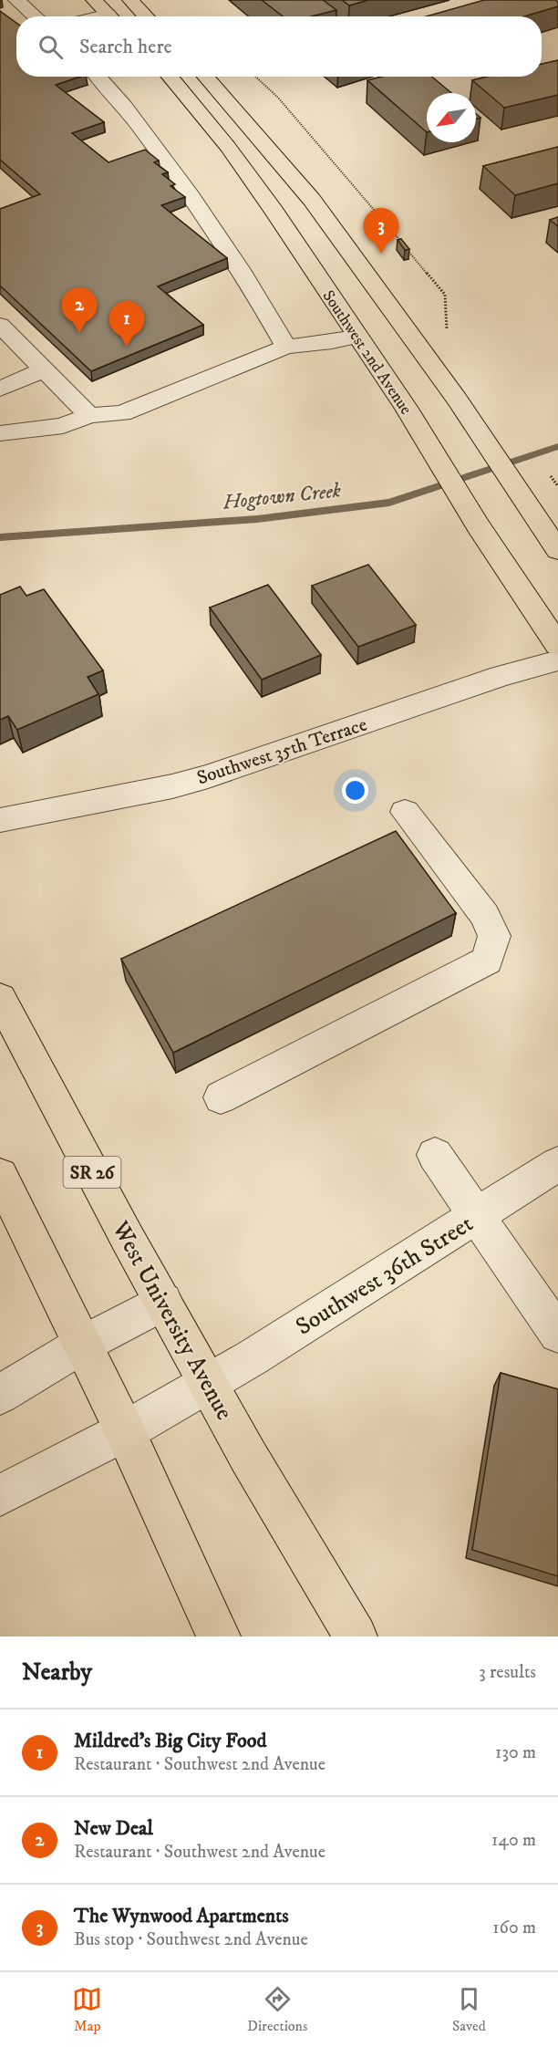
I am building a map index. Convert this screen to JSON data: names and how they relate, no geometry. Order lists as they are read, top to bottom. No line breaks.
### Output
{"streets":{"main road":["Southwest 2nd Avenue","SR 26","West University Avenue"],"street":["Southwest 35th Terrace","Southwest 36th Street"]},"crossings":[["Southwest 36th Street","West University Avenue"]],"water":["Hogtown Creek"],"north":"bottom left","page":{"search":"Search here","pins":["3","2","1"],"heading":["Nearby","3 results"],"list":[{"mark":"1","name":"Mildred's Big City Food","note":"Restaurant · Southwest 2nd Avenue","value":"130 m"},{"mark":"2","name":"New Deal","note":"Restaurant · Southwest 2nd Avenue","value":"140 m"},{"mark":"3","name":"The Wynwood Apartments","note":"Bus stop · Southwest 2nd Avenue","value":"160 m"}],"nav":["Map","Directions","Saved"]}}
